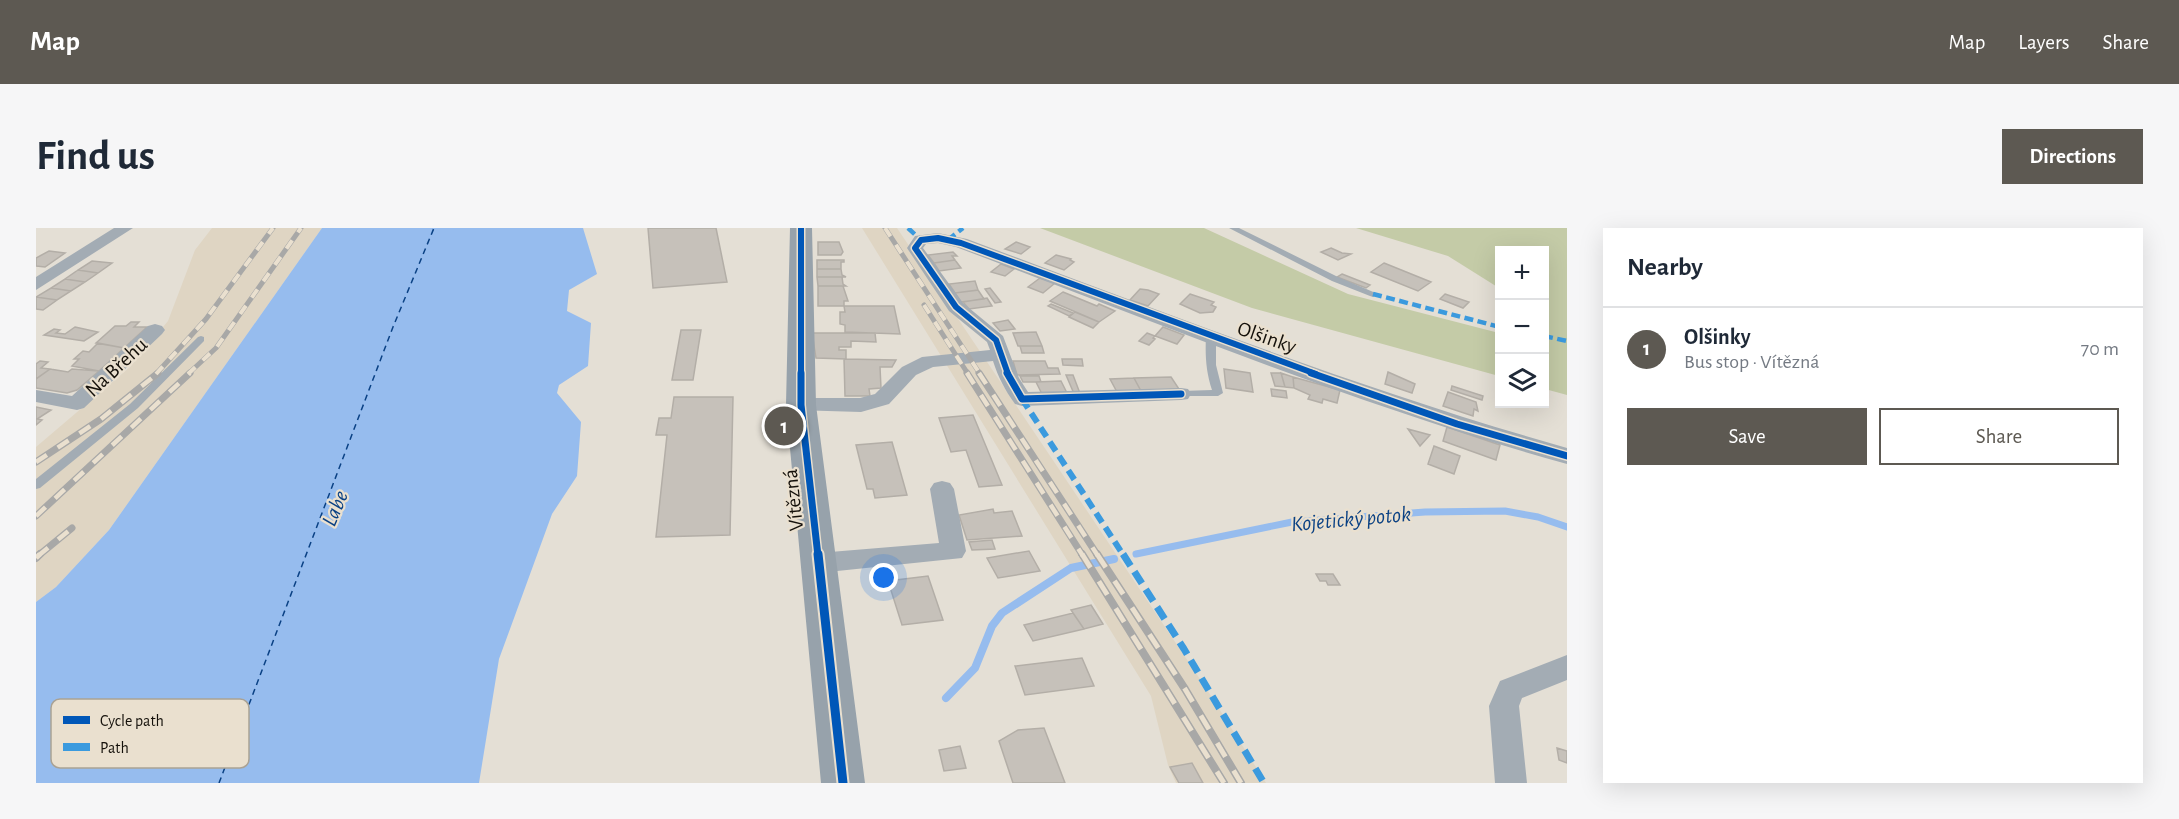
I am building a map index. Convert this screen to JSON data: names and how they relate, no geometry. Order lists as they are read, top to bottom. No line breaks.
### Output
{"streets":{"main road":["Vítězná"],"street":["Olšinky","Na Břehu"]},"water":["Labe","Kojetický potok"],"legend":["Cycle path","Path"],"page":{"header":"Map","nav":["Map","Layers","Share"],"buttons":["Directions",["Save","Share"]],"title":"Find us","heading":"Nearby","map_buttons":["+","−"],"list":[{"mark":"1","name":"Olšinky","note":"Bus stop · Vítězná","value":"70 m"}],"pins":"1"}}
